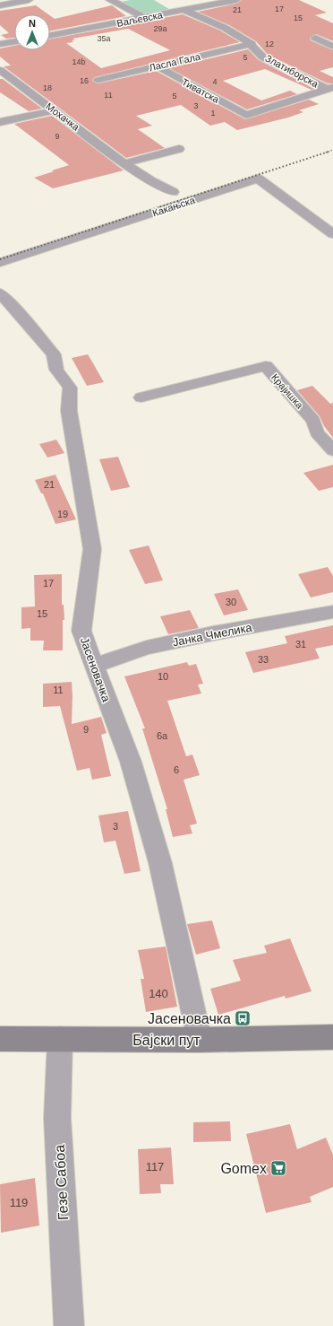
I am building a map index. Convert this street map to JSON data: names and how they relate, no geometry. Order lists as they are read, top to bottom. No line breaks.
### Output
{"streets":{"street":["Ваљевска","Ласла Гала","Златиборска","Тиватска","Мохачка","Какањска","Крајишка","Јанка Чмелика","Јасеновачка","Бајски пут","Гезе Сабоа"]},"crossings":[["Ваљевска","Златиборска"],["Ласла Гала","Златиборска"],["Ласла Гала","Тиватска"],["Златиборска","Тиватска"],["Јанка Чмелика","Јасеновачка"],["Јасеновачка","Бајски пут"],["Бајски пут","Гезе Сабоа"]],"places":{"bus stop":["Јасеновачка"],"supermarket":["Gomex"]},"house_numbers":["17","21","15","29a","35a","12","5","14b","16","4","18","11","5","3","1","9","21","19","17","30","15","31","33","10","11","9","6a","6","3","140","117","119"],"north":"top"}
